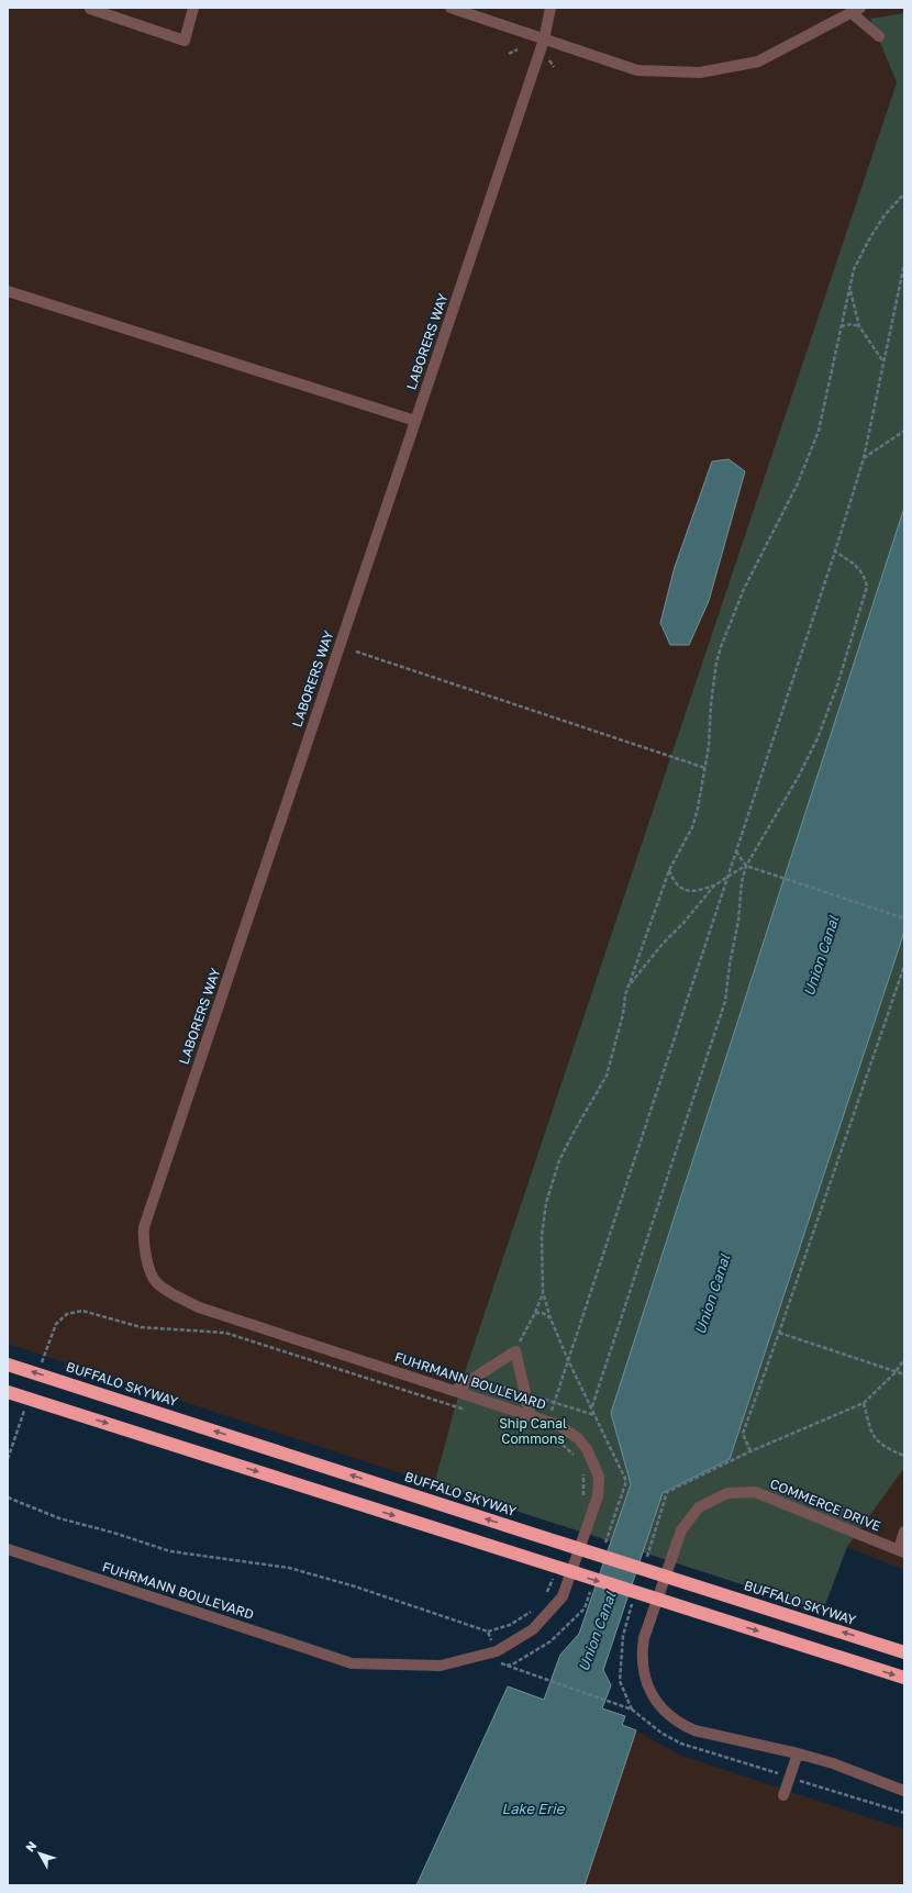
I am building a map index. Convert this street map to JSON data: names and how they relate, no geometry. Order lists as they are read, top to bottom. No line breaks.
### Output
{"streets":{"highway":["BUFFALO SKYWAY"],"street":["LABORERS WAY","FUHRMANN BOULEVARD","COMMERCE DRIVE"]},"crossings":[["LABORERS WAY","FUHRMANN BOULEVARD"]],"water":["Union Canal","Lake Erie"],"parks":["Ship Canal Commons"],"north":"top left"}
